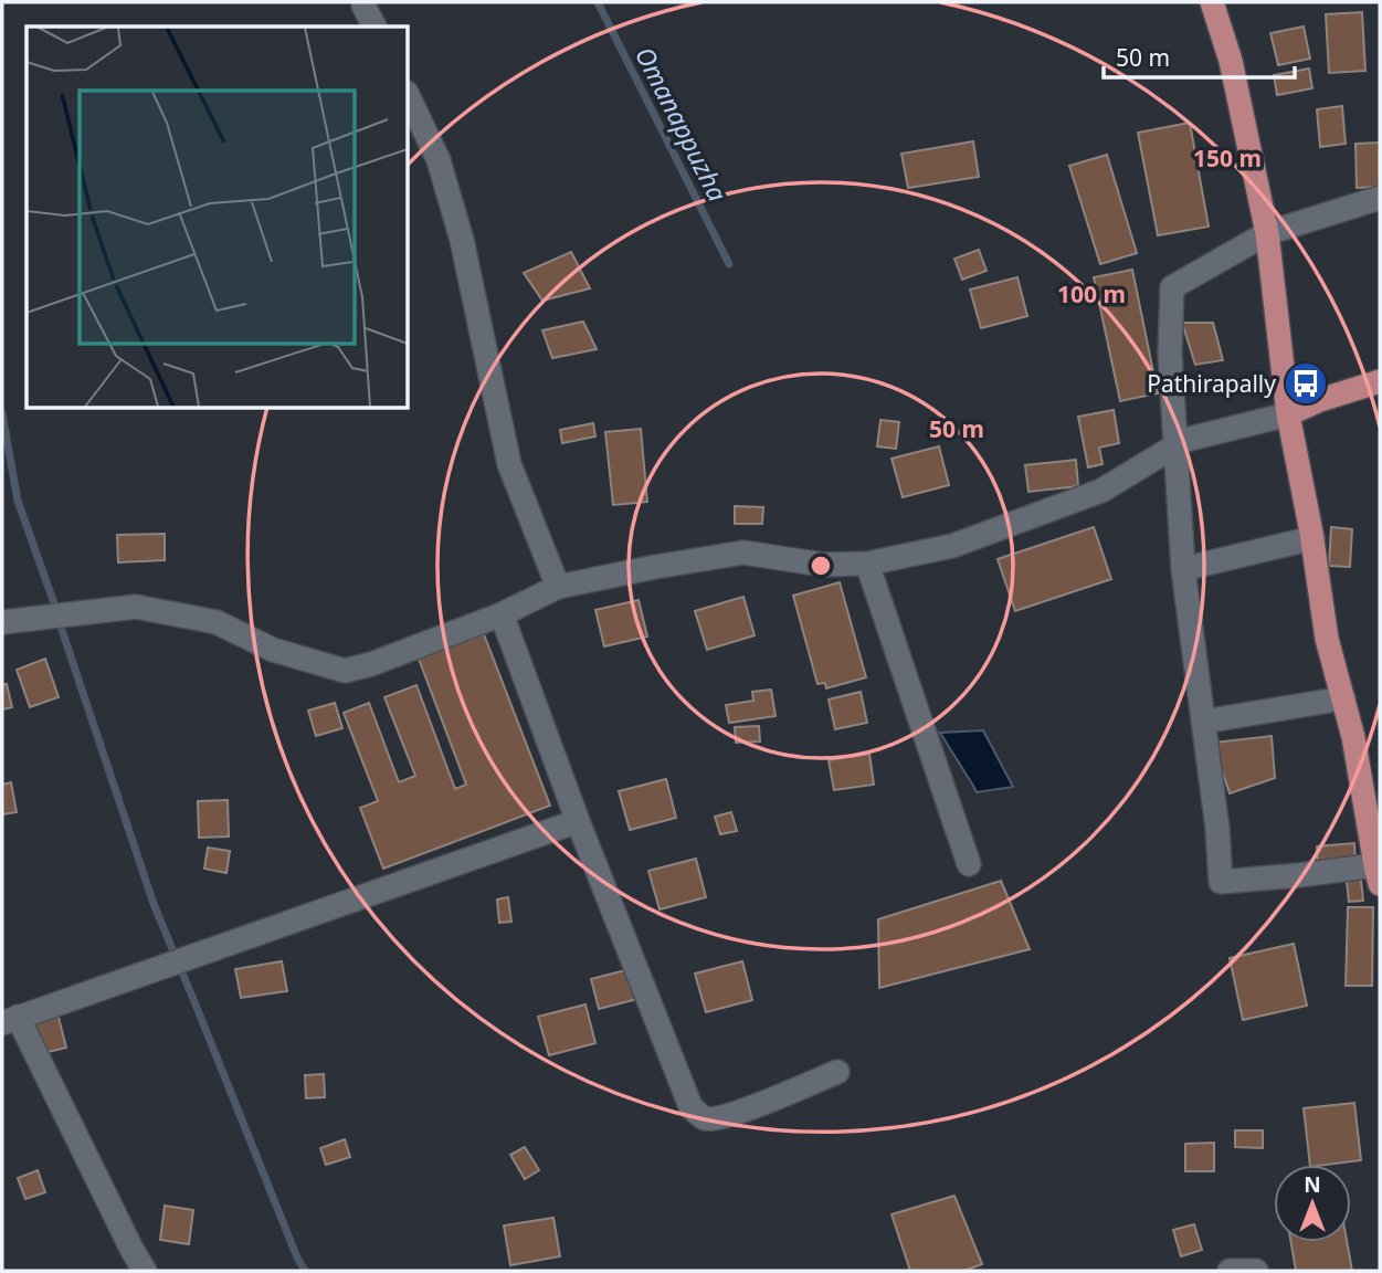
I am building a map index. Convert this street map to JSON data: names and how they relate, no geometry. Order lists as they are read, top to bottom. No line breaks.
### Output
{"water":["Omanappuzha"],"places":{"bus stop":["Pathirapally"]},"scale_bar":"50 m","north":"top","rings":["150 m","100 m","50 m"]}
